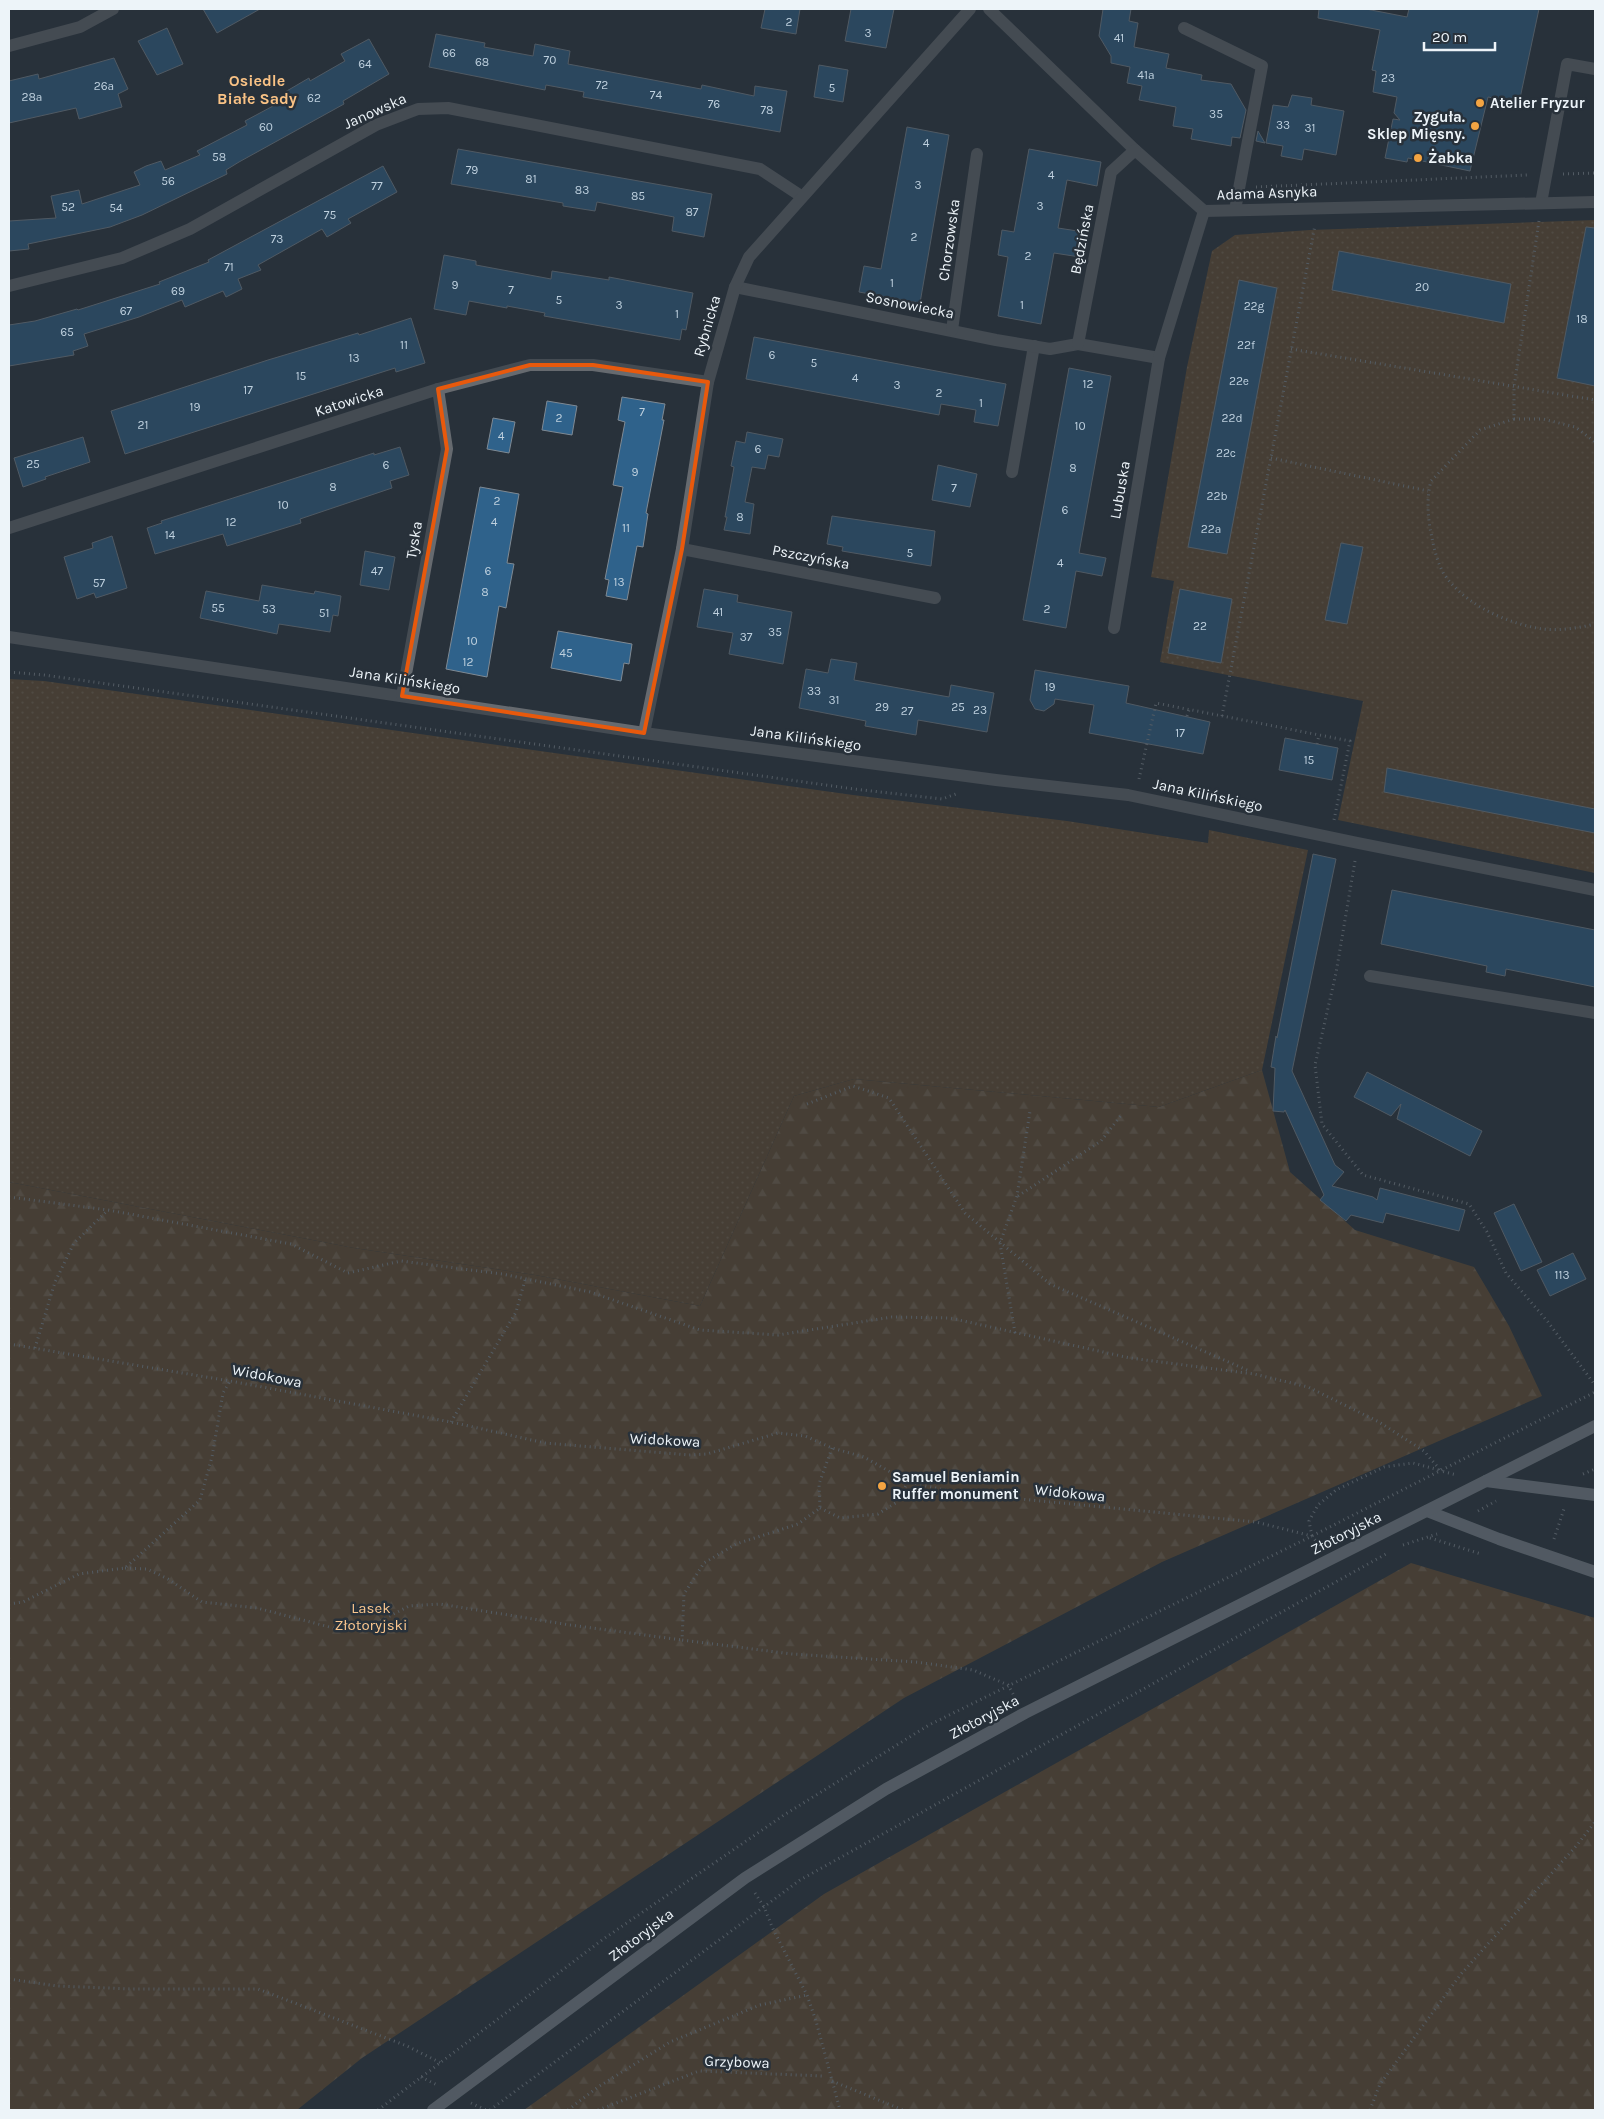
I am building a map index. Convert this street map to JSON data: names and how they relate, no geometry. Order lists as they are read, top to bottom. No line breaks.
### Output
{"streets":{"street":["Janowska","Adama Asnyka","Będzińska","Chorzowska","Sosnowiecka","Rybnicka","Katowicka","Lubuska","Tyska","Pszczyńska","Jana Kilińskiego","Złotoryjska"],"path":["Widokowa","Grzybowa"]},"crossings":[["Janowska","Rybnicka"],["Adama Asnyka","Będzińska"],["Adama Asnyka","Lubuska"],["Będzińska","Sosnowiecka"],["Chorzowska","Sosnowiecka"],["Sosnowiecka","Rybnicka"],["Rybnicka","Katowicka"],["Rybnicka","Pszczyńska"],["Rybnicka","Jana Kilińskiego"],["Katowicka","Tyska"],["Tyska","Jana Kilińskiego"]],"districts":["Osiedle Białe Sady"],"parks":["Lasek Złotoryjski"],"places":["Atelier Fryzur","Zyguła. Sklep Mięsny.","Żabka","Samuel Beniamin Ruffer monument"],"house_numbers":["2","3","41","66","70","68","64","41a","23","72","26a","5","74","28a","62","76","78","35","33","60","31","4","58","79","4","81","56","3","77","83","85","3","52","54","87","75","2","73","2","71","1","9","20","7","69","5","3","1","22g","67","1","18","65","11","22f","6","13","5","15","4","22e","12","3","17","2","1","19","7","2","22d","21","10","4","6","22c","25","6","8","9","8","7","22b","2","10","6","8","12","4","11","22a","14","5","4","47","6","13","57","8","55","53","2","41","51","22","35","37","10","45","12","19","33","31","29","25","23","27","17","15","113"],"scale_bar":"20 m"}
